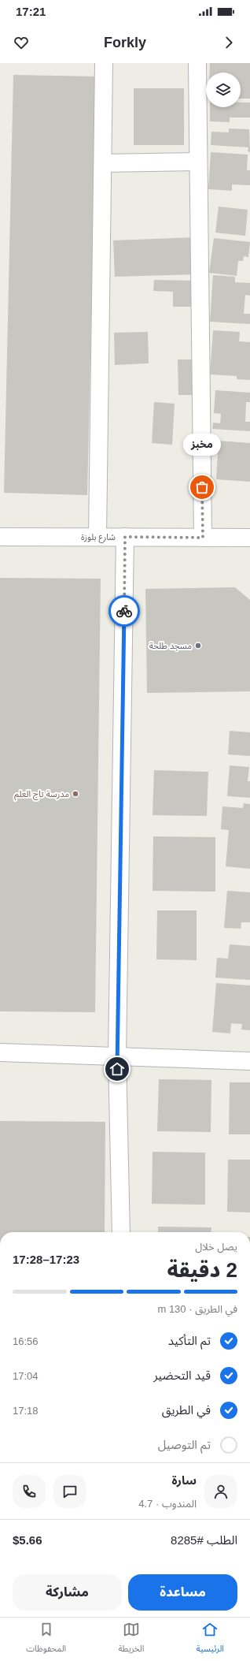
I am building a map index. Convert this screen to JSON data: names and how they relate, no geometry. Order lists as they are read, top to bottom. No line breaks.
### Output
{"streets":{"street":["شارع بلوزة"]},"places":["مخبز","مسجد طلحة","مدرسة تاج العلم"],"page":{"status":"17:21","header":"Forkly","bubble":"مخبز","heading":["2 دقيقة","يصل خلال","17:23–17:28"],"panel":["سارة","المندوب · 4.7","الطلب #8285","$5.66"],"bar":"في الطريق · 130 m","list":[["تم التأكيد","16:56"],["قيد التحضير","17:04"],["في الطريق","17:18"],"تم التوصيل"],"buttons":["مساعدة","مشاركة"],"tabs":["الرئيسية","الخريطة","المحفوظات"]}}
